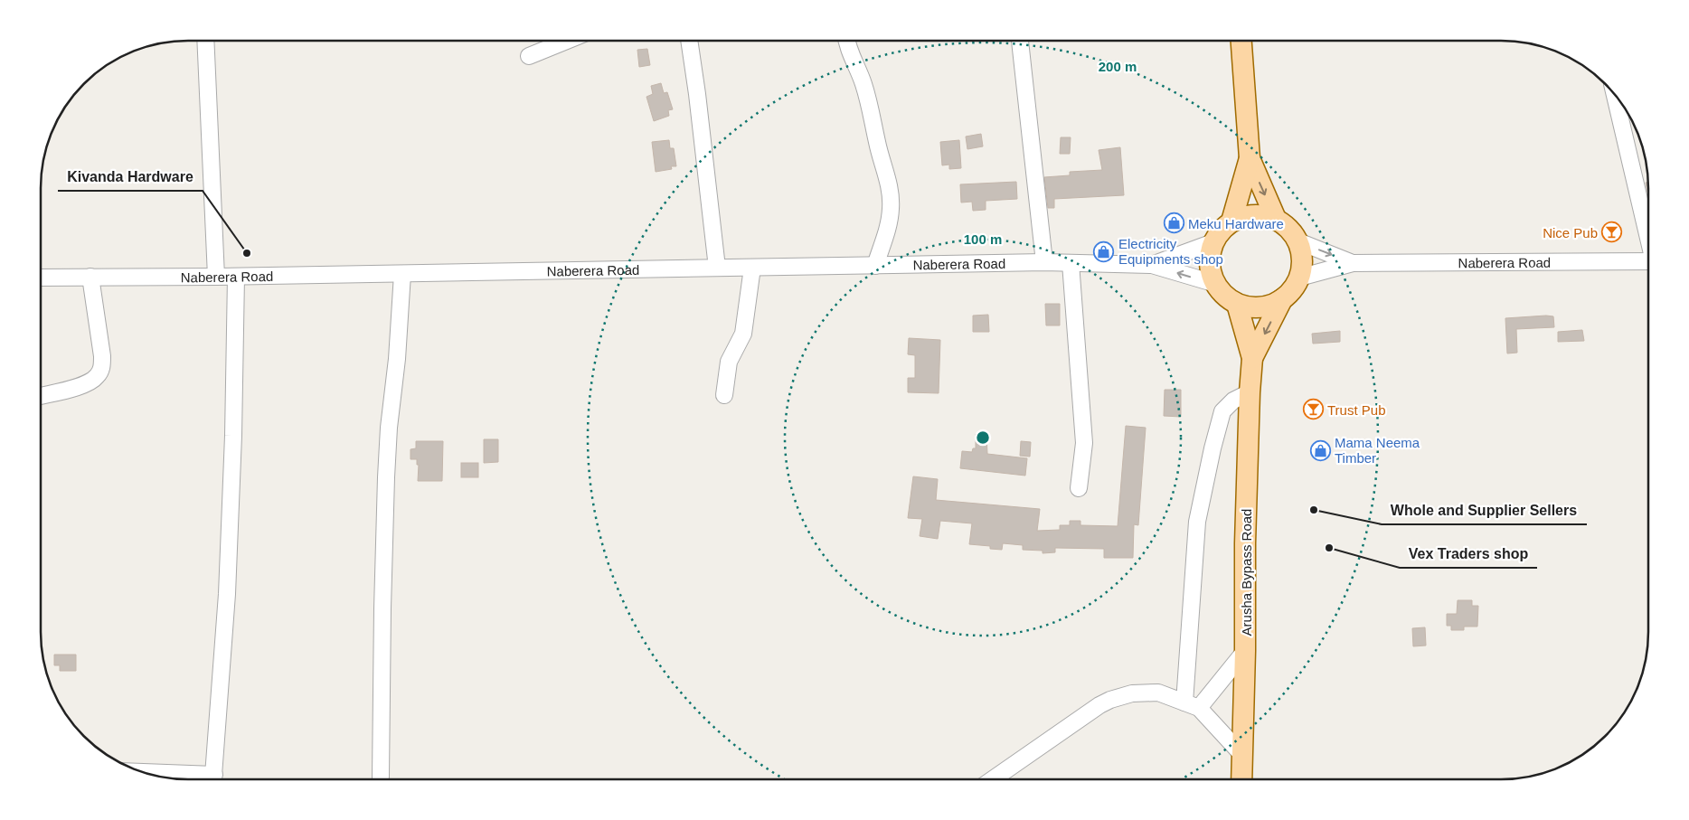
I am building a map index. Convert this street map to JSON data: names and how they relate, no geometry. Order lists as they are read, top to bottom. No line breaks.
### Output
{"streets":{"main road":["Arusha Bypass Road"],"street":["Naberera Road"]},"crossings":[["Naberera Road","Arusha Bypass Road"]],"places":{"shop":["Meku Hardware","Electricity Equipments shop","Mama Neema Timber"],"bar":["Nice Pub","Trust Pub"],"other":["Kivanda Hardware","Whole and Supplier Sellers","Vex Traders shop"]},"rings":["200 m","100 m"]}
